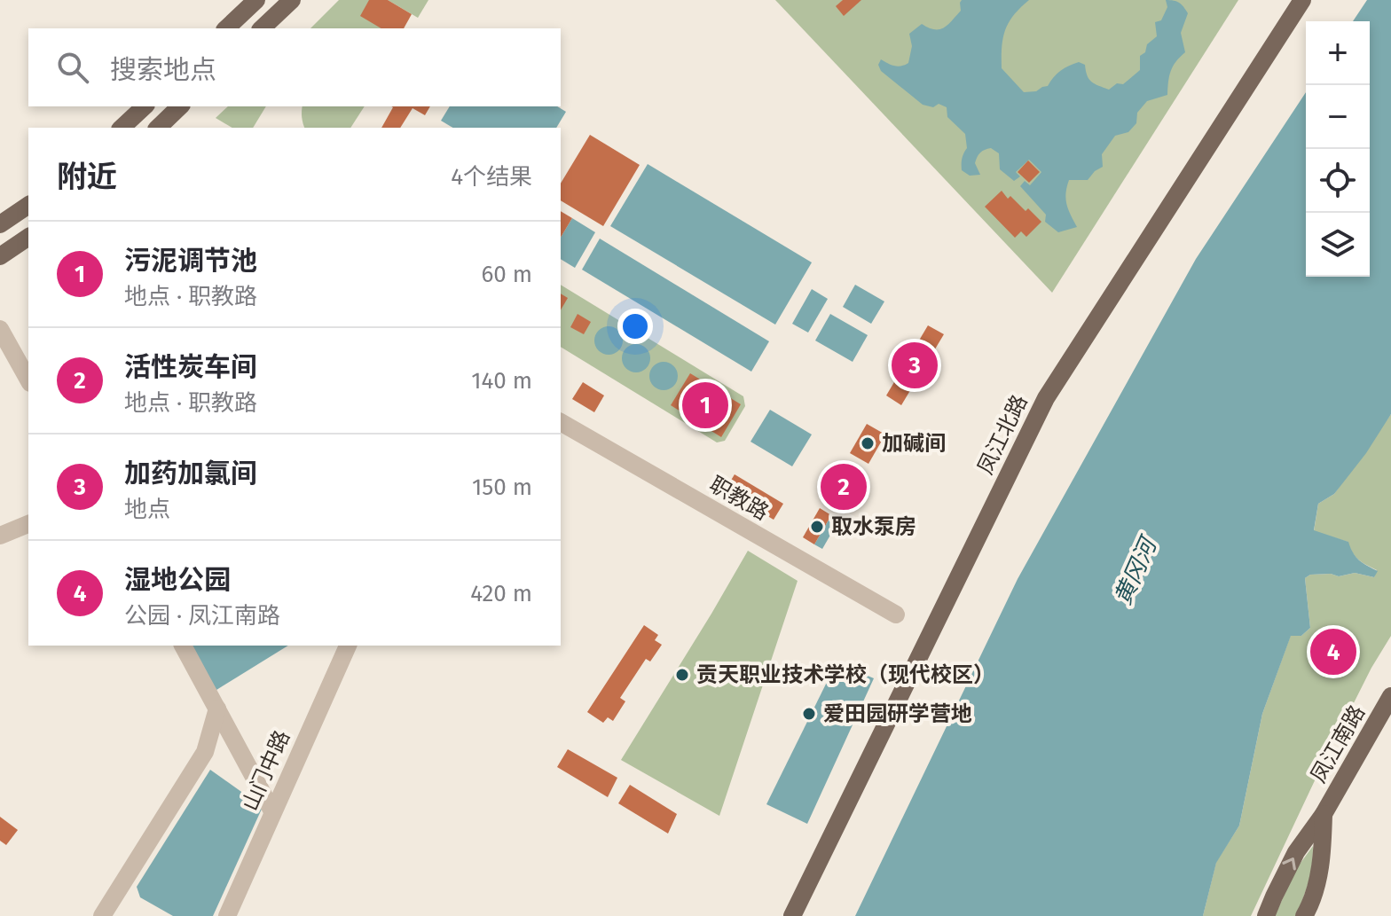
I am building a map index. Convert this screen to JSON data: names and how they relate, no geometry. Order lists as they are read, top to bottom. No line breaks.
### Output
{"streets":{"main road":["凤江北路","凤江南路"],"street":["职教路","山门中路"]},"water":["黄冈河"],"places":["加碱间","取水泵房","贡天职业技术学校（现代校区）","爱田园研学营地"],"page":{"map_buttons":["+","−"],"search":"搜索地点","heading":["附近","4个结果"],"list":[{"mark":"1","name":"污泥调节池","note":"地点 · 职教路","value":"60 m"},{"mark":"2","name":"活性炭车间","note":"地点 · 职教路","value":"140 m"},{"mark":"3","name":"加药加氯间","note":"地点","value":"150 m"},{"mark":"4","name":"湿地公园","note":"公园 · 凤江南路","value":"420 m"}],"pins":["3","1","2","4"]}}
